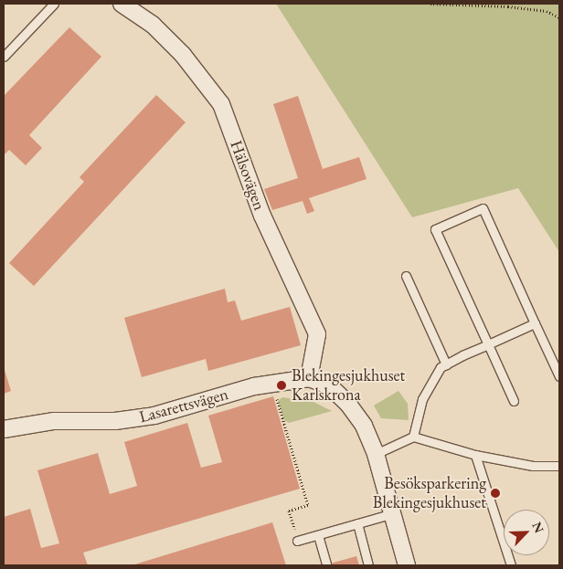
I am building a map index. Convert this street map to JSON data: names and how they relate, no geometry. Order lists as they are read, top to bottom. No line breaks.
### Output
{"streets":{"street":["Hälsovägen","Lasarettsvägen"]},"crossings":[["Hälsovägen","Lasarettsvägen"]],"places":["Blekingesjukhuset Karlskrona","Besöksparkering Blekingesjukhuset"],"north":"top right"}
